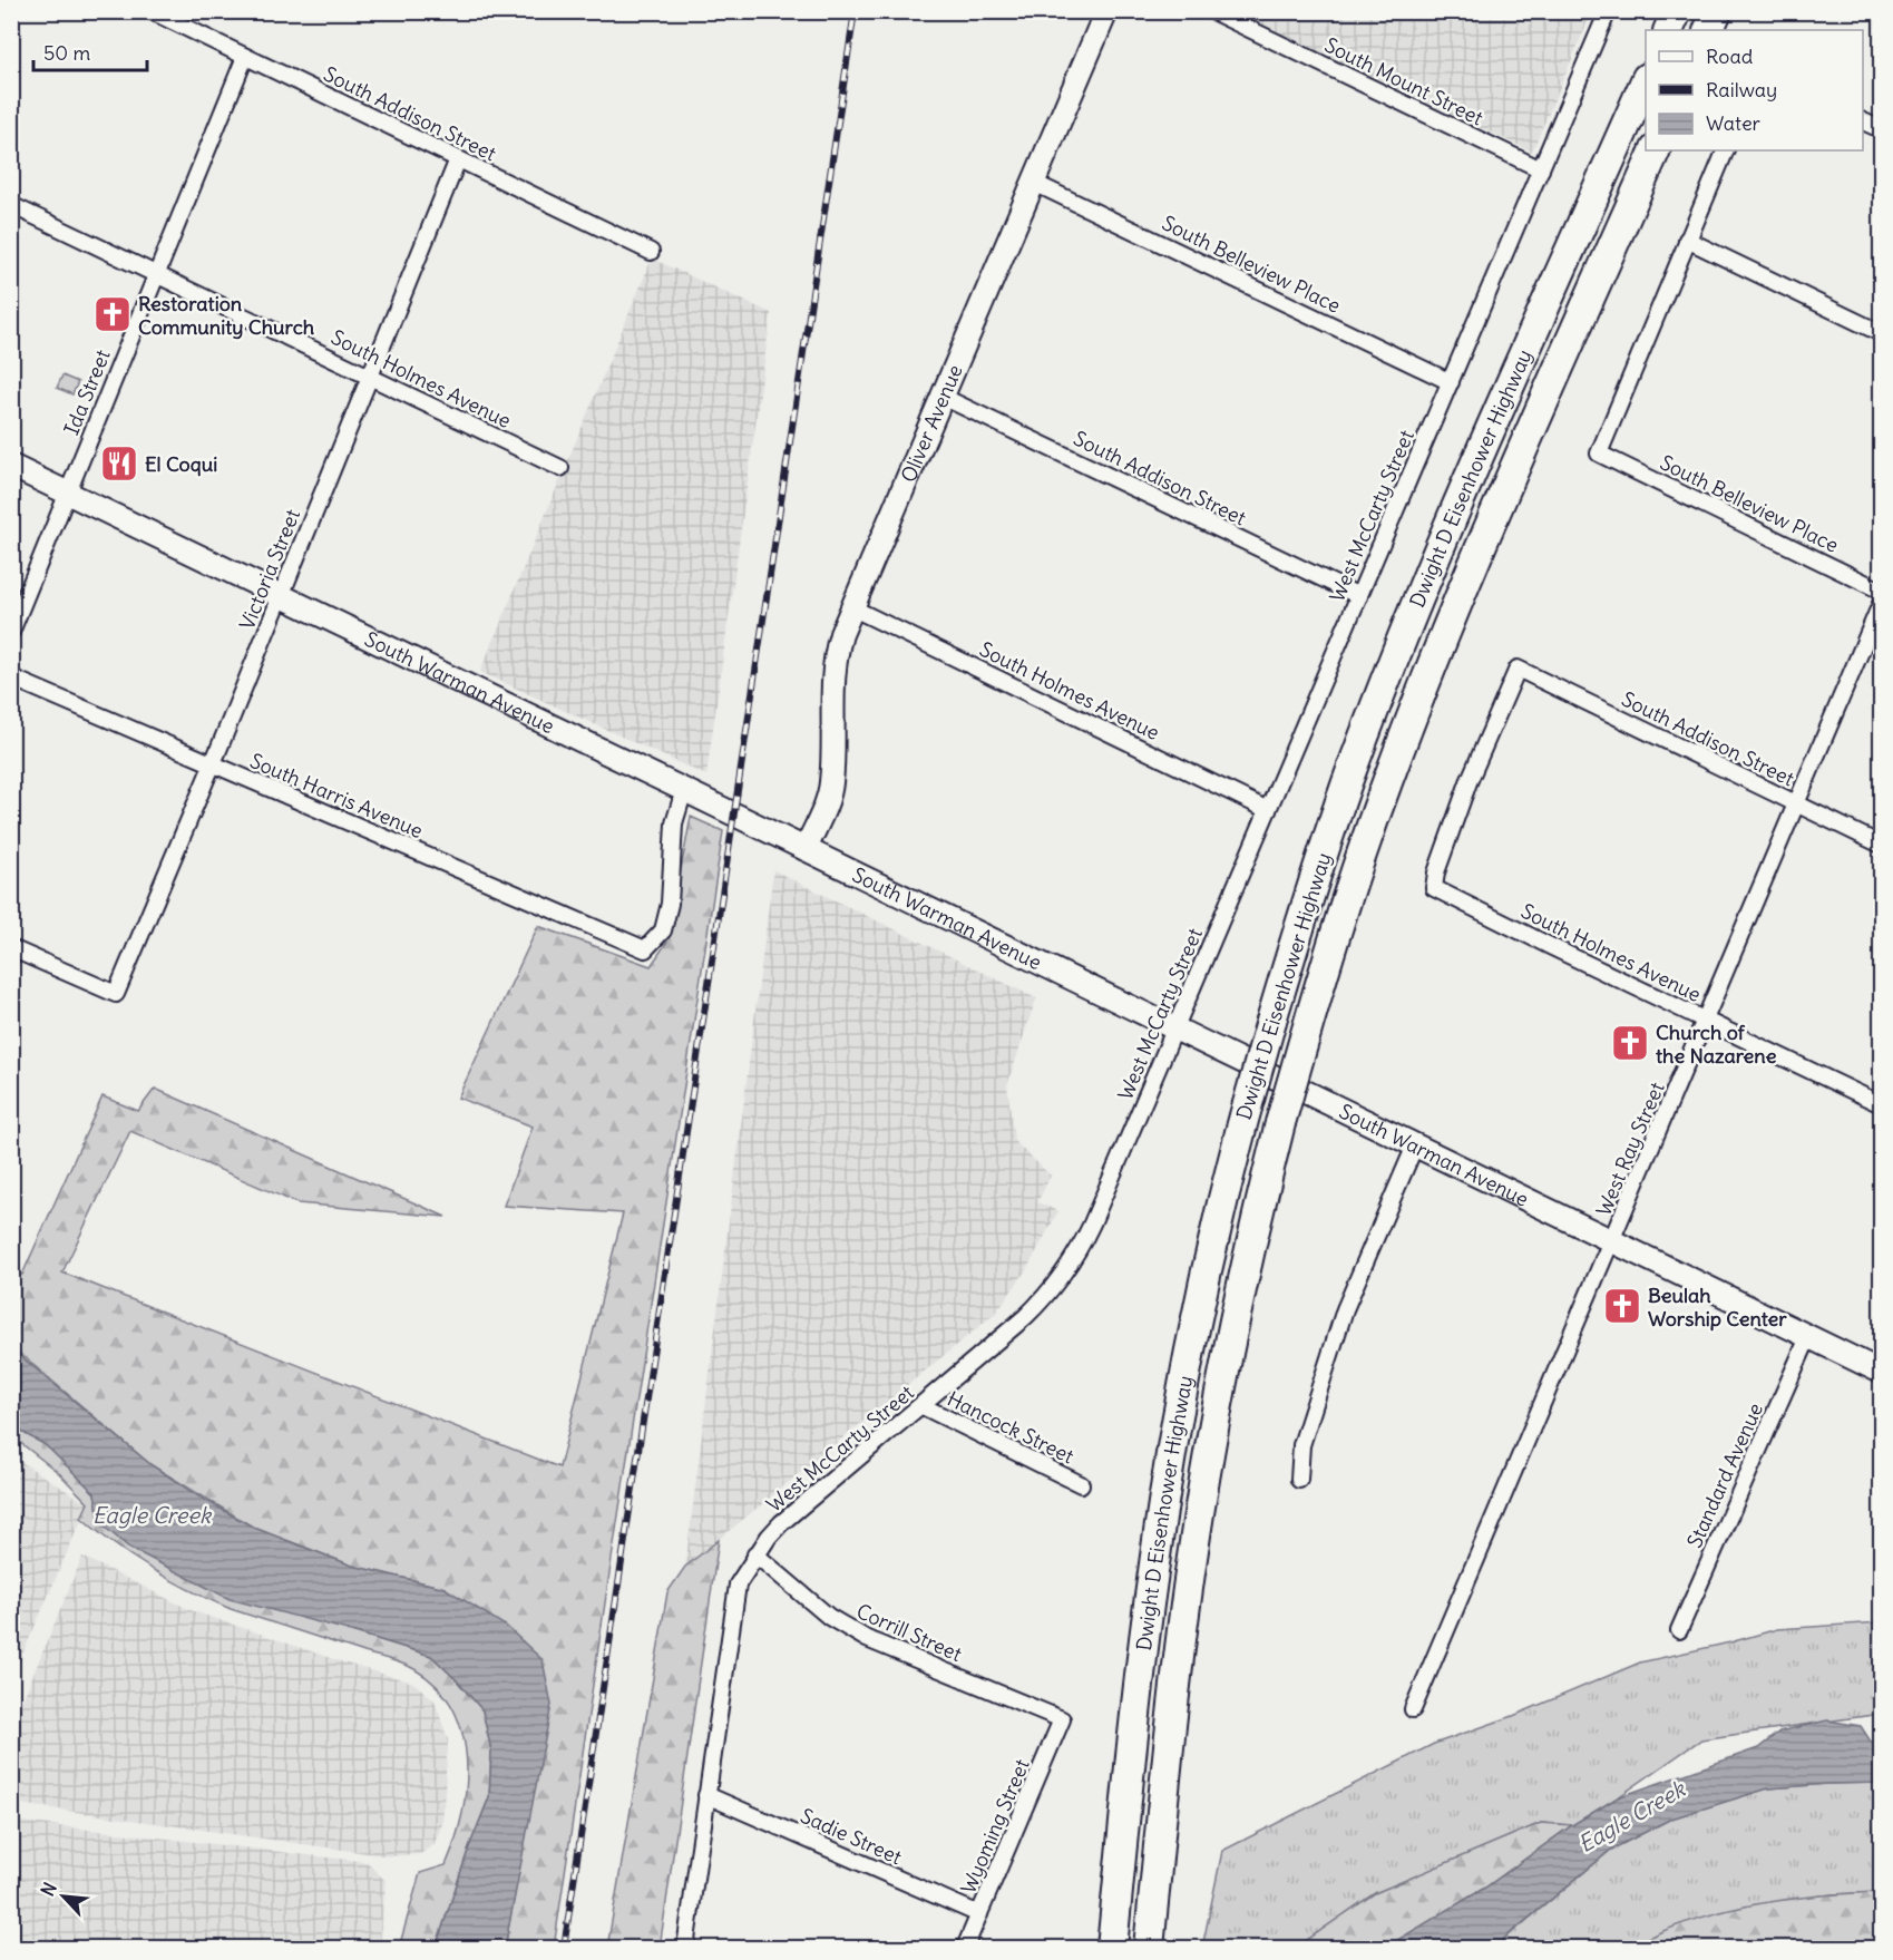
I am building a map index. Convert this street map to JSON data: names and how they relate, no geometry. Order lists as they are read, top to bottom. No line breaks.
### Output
{"streets":{"highway":["Dwight D Eisenhower Highway"],"main road":["Oliver Avenue","South Warman Avenue"],"street":["South Mount Street","South Addison Street","South Belleview Place","South Holmes Avenue","Ida Street","West McCarty Street","Victoria Street","South Harris Avenue","West Ray Street","Hancock Street","Standard Avenue","Corrill Street","Wyoming Street","Sadie Street"]},"crossings":[["South Mount Street","West McCarty Street"],["South Addison Street","South Holmes Avenue"],["South Addison Street","Ida Street"],["South Addison Street","Oliver Avenue"],["South Addison Street","West McCarty Street"],["South Addison Street","Victoria Street"],["South Addison Street","West Ray Street"],["South Belleview Place","Oliver Avenue"],["South Belleview Place","West McCarty Street"],["South Holmes Avenue","Ida Street"],["South Holmes Avenue","Oliver Avenue"],["South Holmes Avenue","West McCarty Street"],["South Holmes Avenue","Victoria Street"],["South Holmes Avenue","West Ray Street"],["Ida Street","South Warman Avenue"],["Oliver Avenue","South Warman Avenue"],["West McCarty Street","South Warman Avenue"],["West McCarty Street","Hancock Street"],["West McCarty Street","Corrill Street"],["West McCarty Street","Sadie Street"],["Victoria Street","South Warman Avenue"],["Victoria Street","South Harris Avenue"],["South Warman Avenue","South Harris Avenue"],["South Warman Avenue","West Ray Street"],["South Warman Avenue","Standard Avenue"],["Corrill Street","Wyoming Street"],["Wyoming Street","Sadie Street"]],"water":["Eagle Creek"],"places":{"church":["Restoration Community Church","Church of the Nazarene","Beulah Worship Center"],"restaurant":["El Coqui"]},"legend":["Road","Railway","Water"],"scale_bar":"50 m","north":"top left"}
